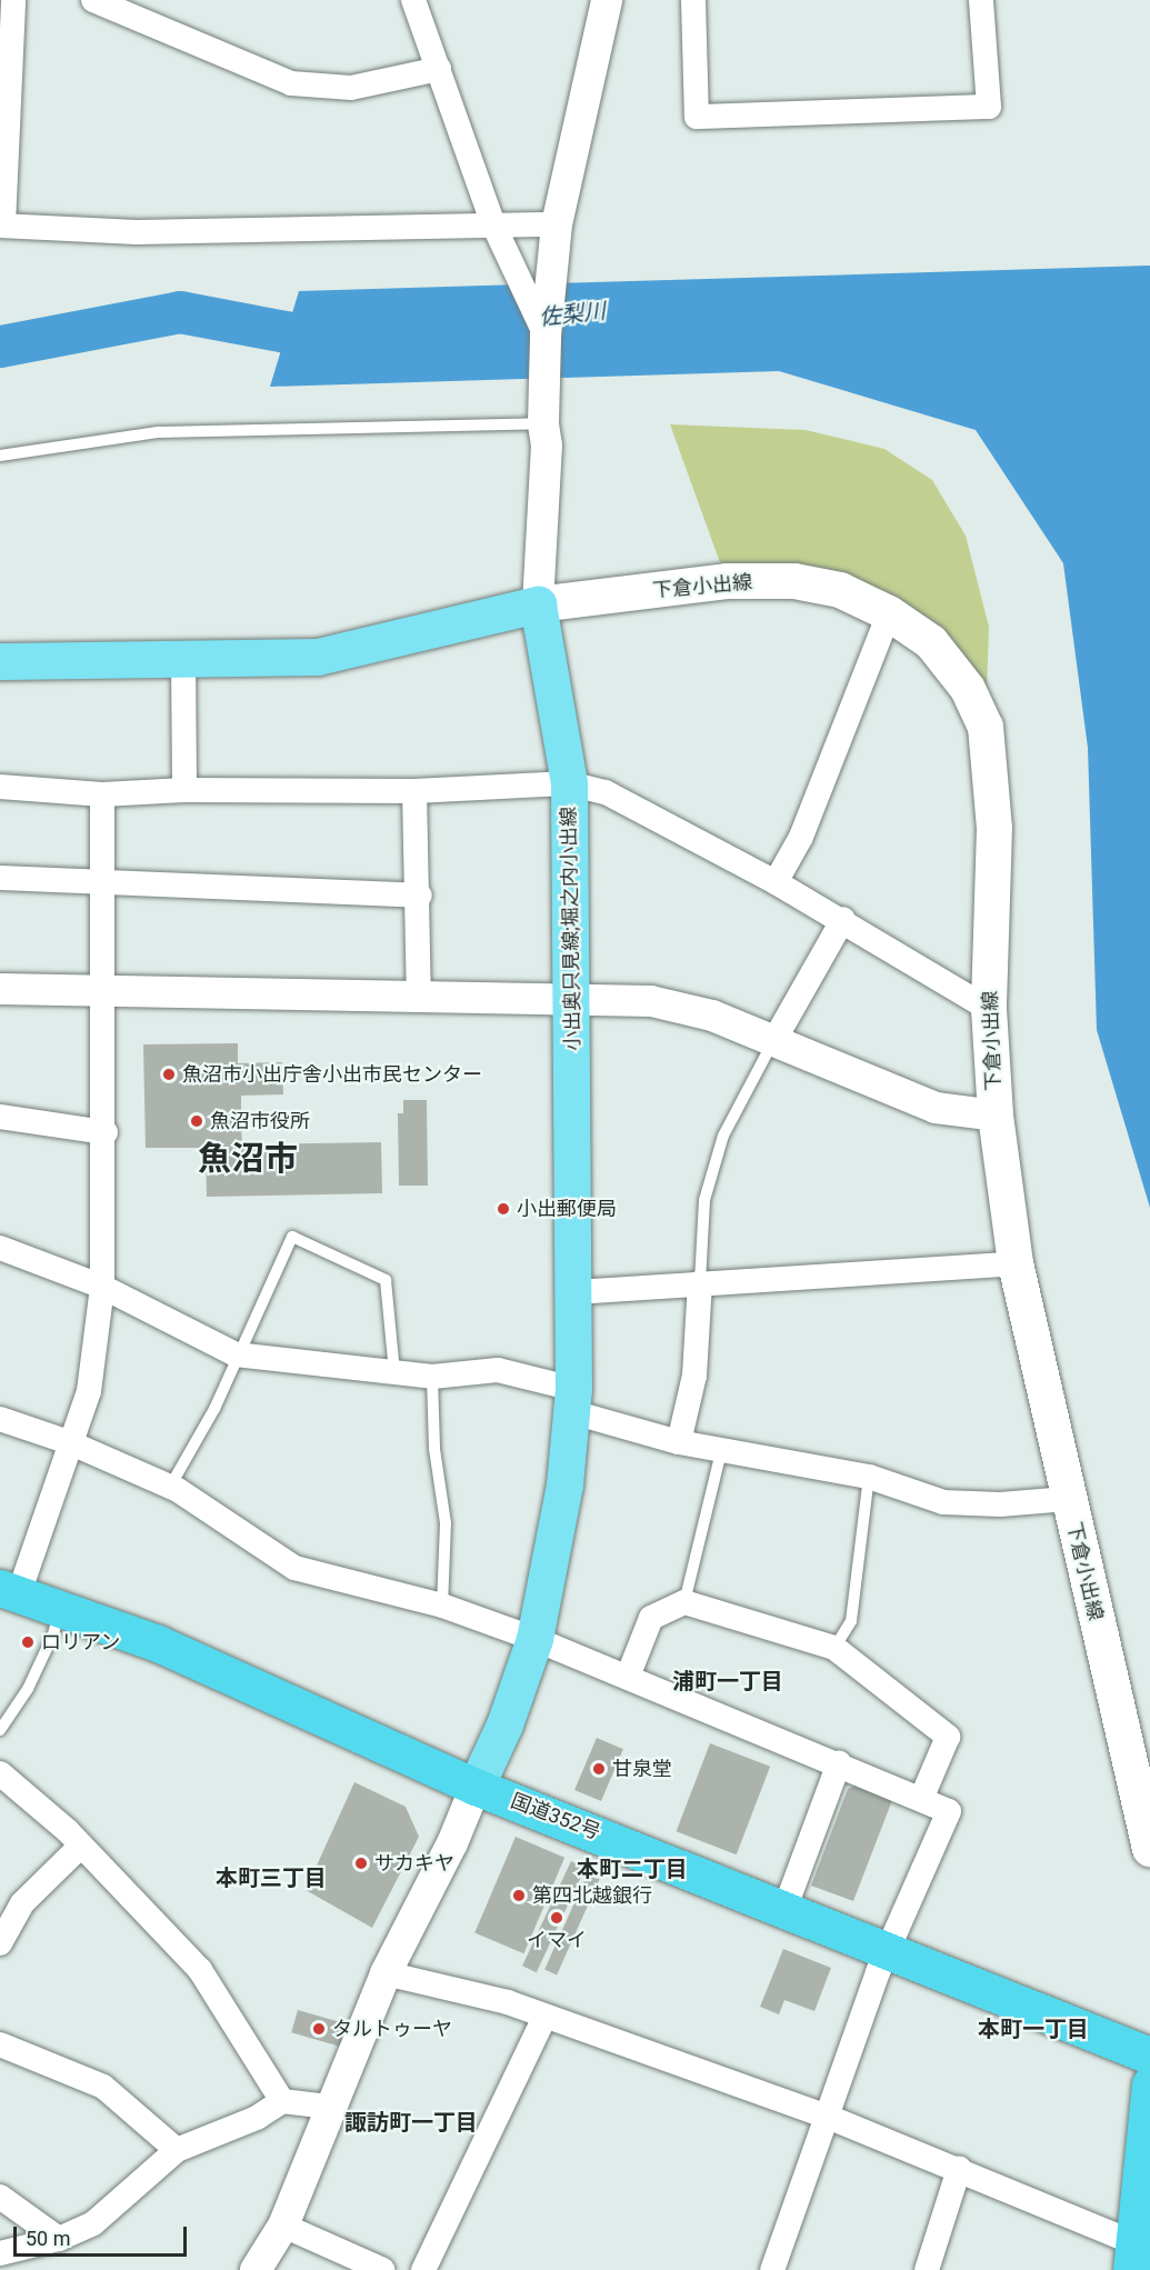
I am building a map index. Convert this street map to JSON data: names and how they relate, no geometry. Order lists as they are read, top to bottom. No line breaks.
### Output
{"streets":{"highway":["国道352号"],"main road":["下倉小出線","小出奥只見線;堀之内小出線"]},"crossings":[["下倉小出線","小出奥只見線;堀之内小出線"],["小出奥只見線;堀之内小出線","国道352号"]],"districts":["魚沼市","浦町一丁目","本町二丁目","本町三丁目","本町一丁目","諏訪町一丁目"],"water":["佐梨川"],"places":["魚沼市小出庁舎小出市民センター","魚沼市役所","小出郵便局","ロリアン","甘泉堂","サカキヤ","第四北越銀行","イマイ","タルトゥーヤ"],"scale_bar":"50 m"}
